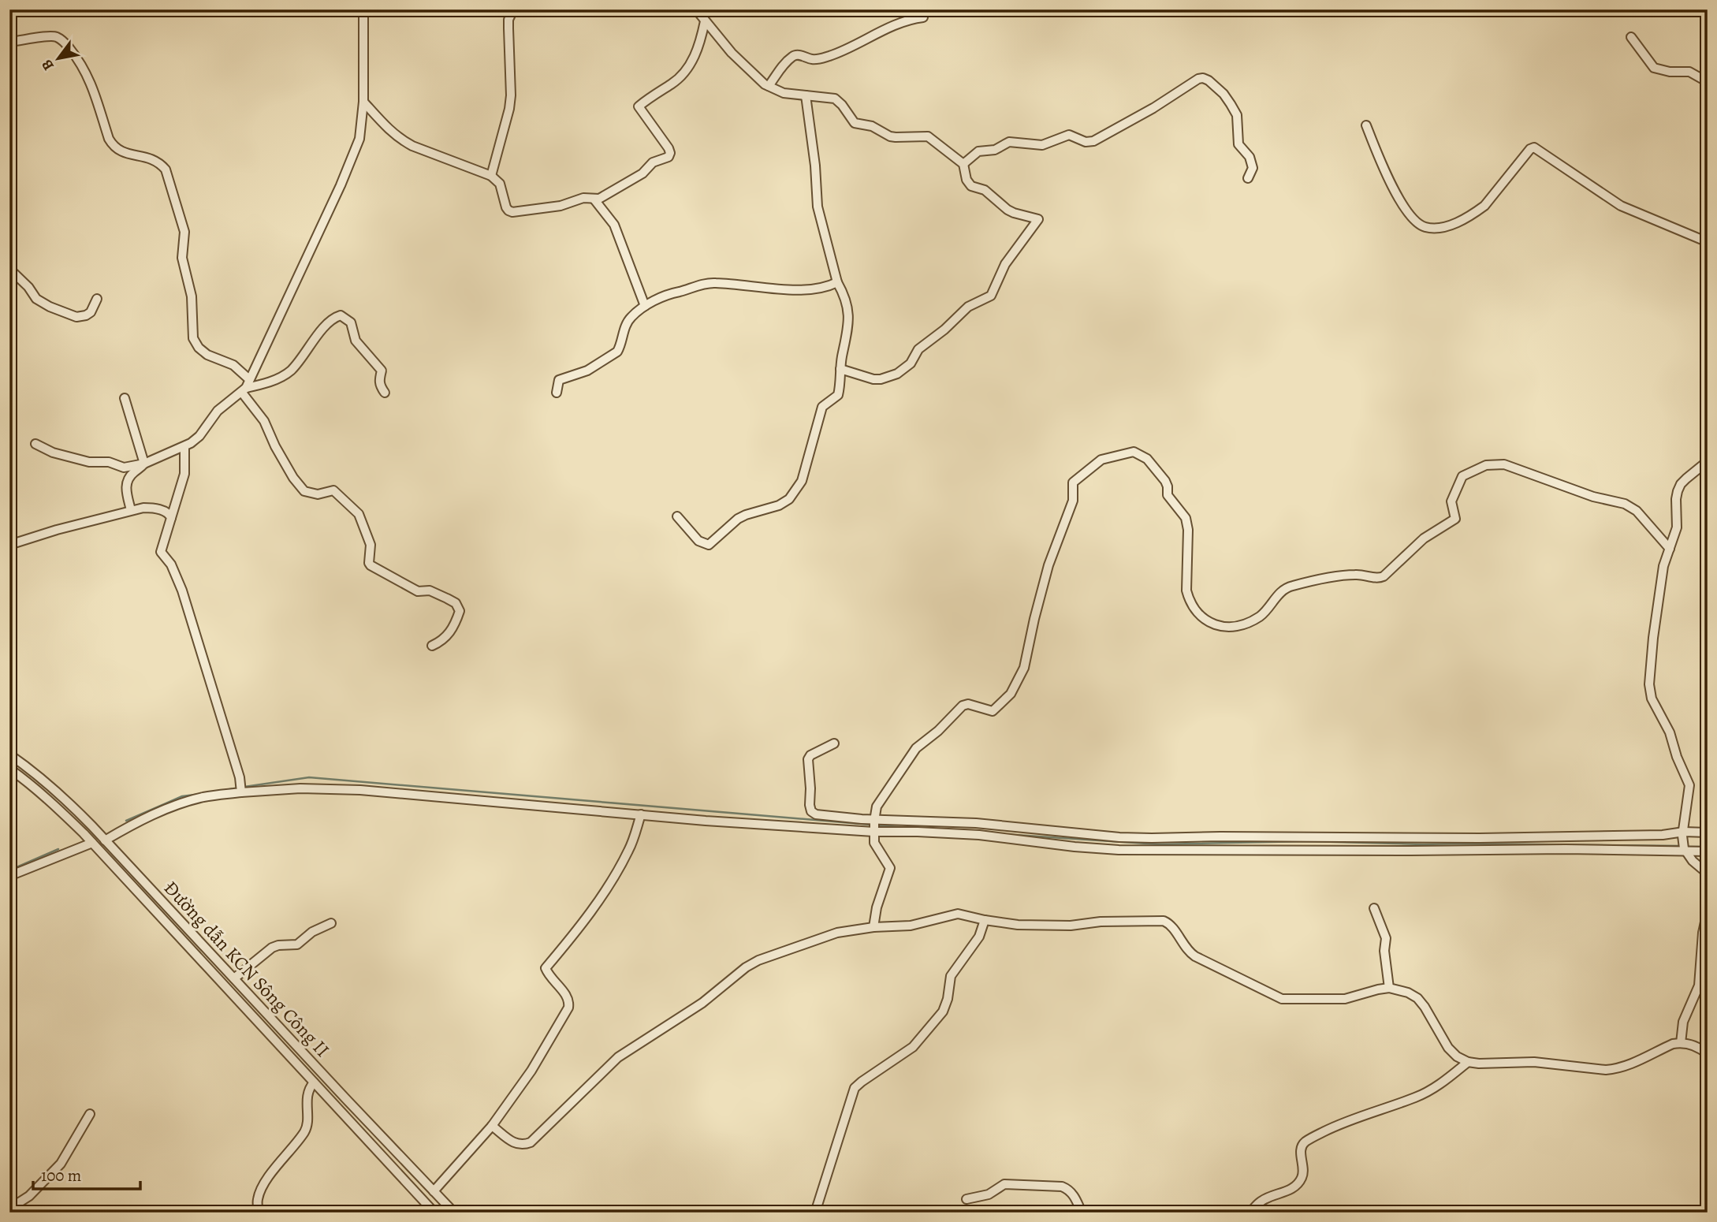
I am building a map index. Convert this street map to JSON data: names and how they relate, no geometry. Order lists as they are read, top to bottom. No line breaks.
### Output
{"streets":{"street":["Đường dẫn KCN Sông Công II"]},"scale_bar":"100 m","north":"bottom left"}
